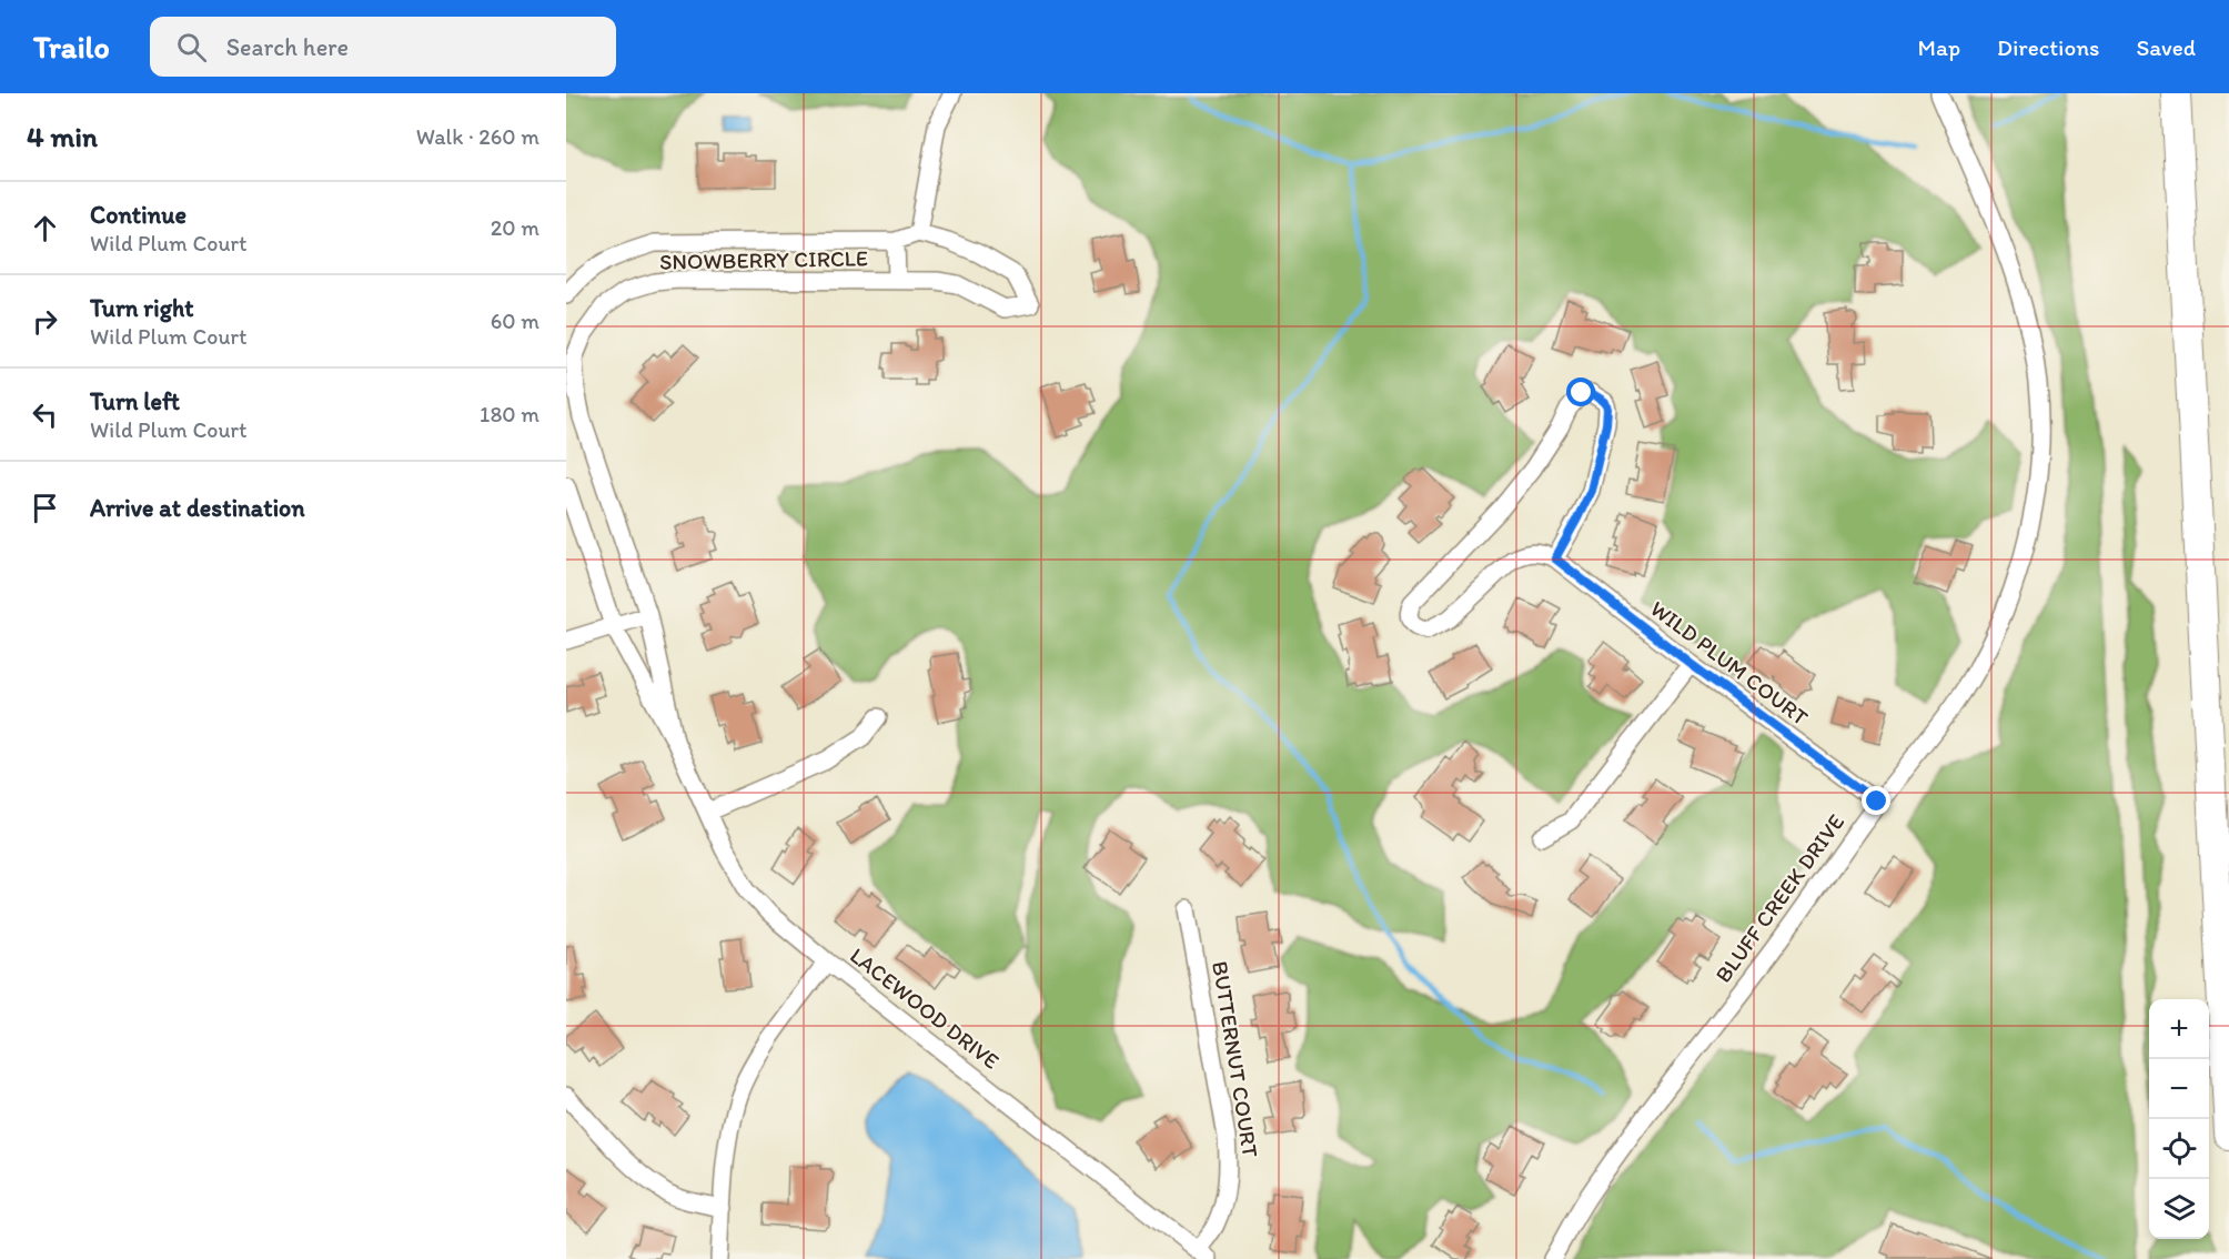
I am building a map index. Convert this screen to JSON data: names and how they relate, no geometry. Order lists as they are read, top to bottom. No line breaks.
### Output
{"streets":{"street":["SNOWBERRY CIRCLE","WILD PLUM COURT","BLUFF CREEK DRIVE","LACEWOOD DRIVE","BUTTERNUT COURT"]},"crossings":[["SNOWBERRY CIRCLE","LACEWOOD DRIVE"],["WILD PLUM COURT","BLUFF CREEK DRIVE"],["LACEWOOD DRIVE","BUTTERNUT COURT"]],"page":{"header":"Trailo","search":"Search here","nav":["Map","Directions","Saved"],"heading":["4 min","Walk · 260 m"],"list":[["Continue","Wild Plum Court","20 m"],["Turn right","Wild Plum Court","60 m"],["Turn left","Wild Plum Court","180 m"],"Arrive at destination"],"map_buttons":["+","−"]}}
